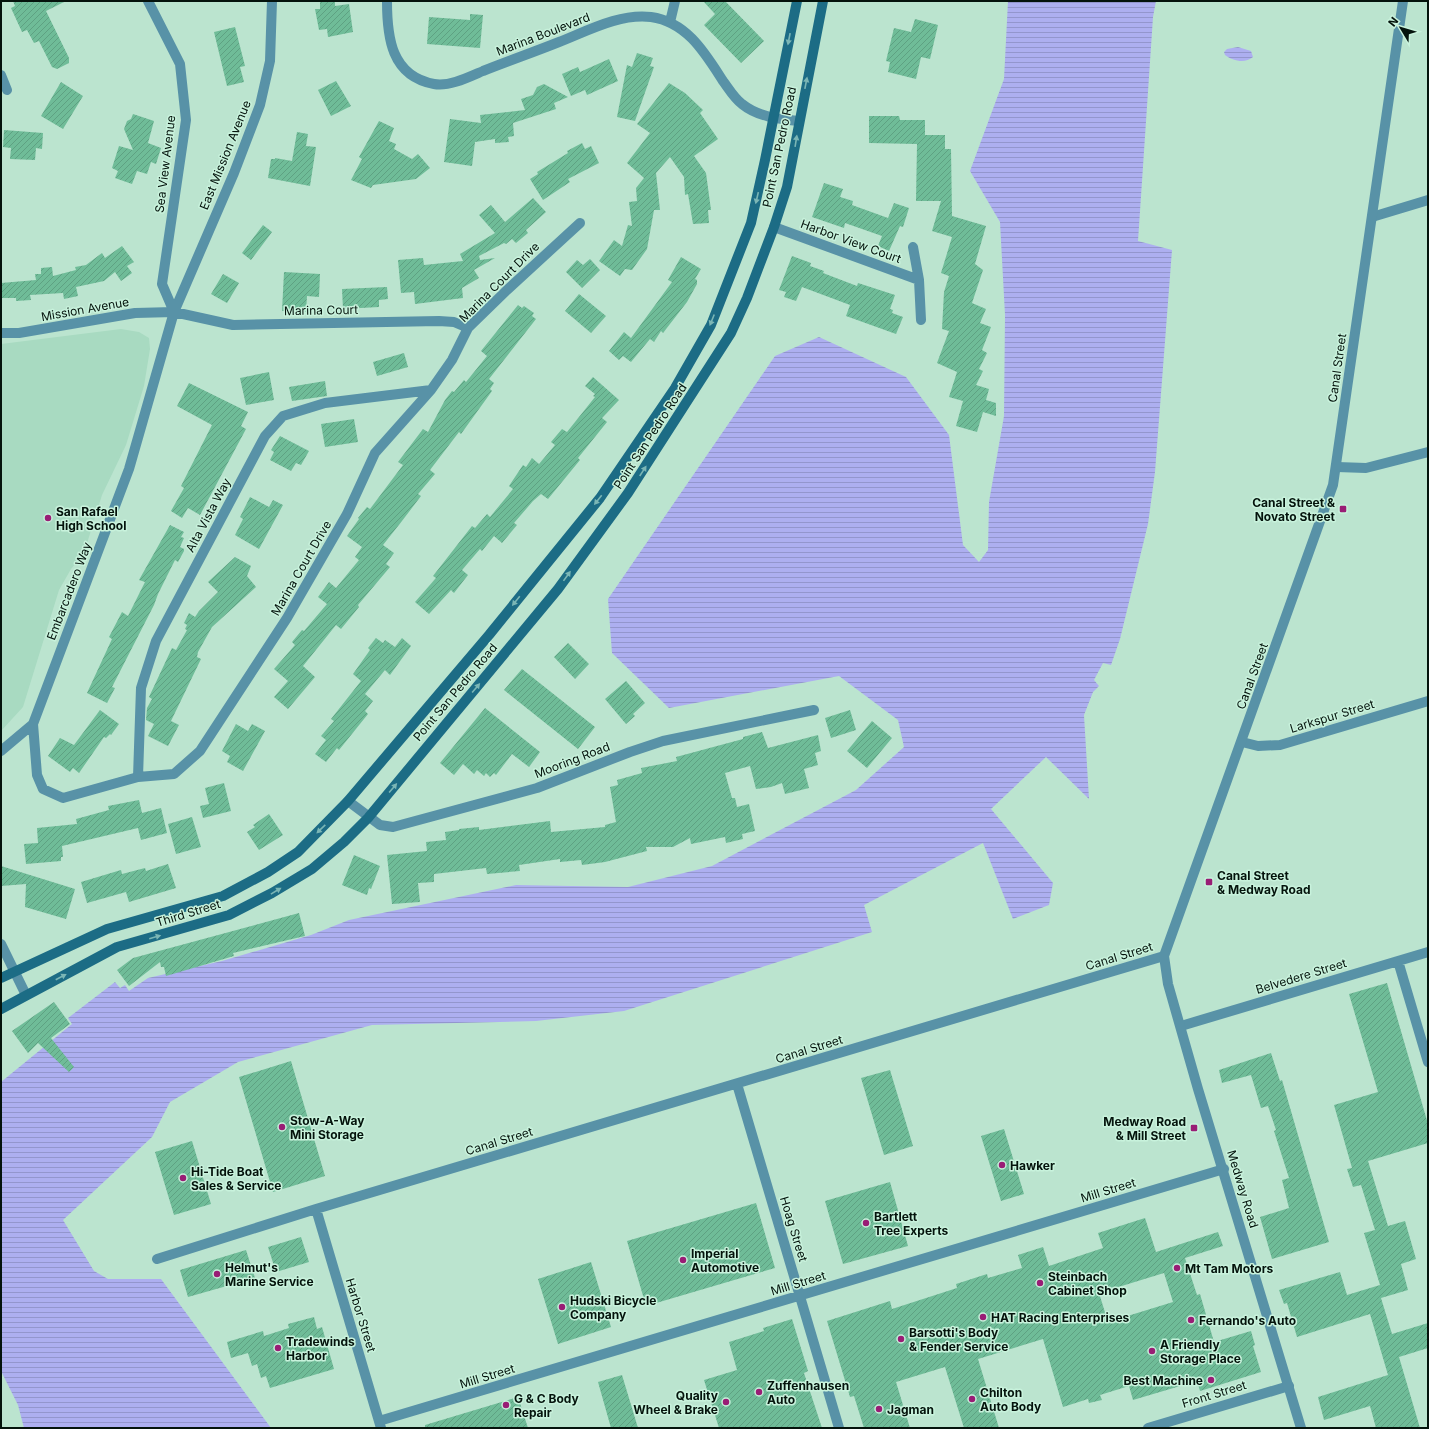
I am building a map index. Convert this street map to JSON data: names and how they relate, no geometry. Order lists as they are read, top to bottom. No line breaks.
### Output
{"streets":{"main road":["Point San Pedro Road","Third Street"],"street":["Marina Boulevard","East Mission Avenue","Sea View Avenue","Harbor View Court","Marina Court Drive","Mission Avenue","Marina Court","Canal Street","Alta Vista Way","Embarcadero Way","Larkspur Street","Mooring Road","Belvedere Street","Medway Road","Mill Street","Hoag Street","Harbor Street","Front Street"]},"crossings":[["Marina Boulevard","Point San Pedro Road"],["Point San Pedro Road","Harbor View Court"],["Point San Pedro Road","Mooring Road"],["Point San Pedro Road","Third Street"],["East Mission Avenue","Sea View Avenue"],["East Mission Avenue","Mission Avenue"],["East Mission Avenue","Marina Court"],["East Mission Avenue","Embarcadero Way"],["Sea View Avenue","Mission Avenue"],["Sea View Avenue","Marina Court"],["Sea View Avenue","Embarcadero Way"],["Marina Court Drive","Marina Court"],["Marina Court Drive","Alta Vista Way"],["Marina Court Drive","Embarcadero Way"],["Mission Avenue","Marina Court"],["Mission Avenue","Embarcadero Way"],["Marina Court","Embarcadero Way"],["Canal Street","Larkspur Street"],["Canal Street","Medway Road"],["Canal Street","Hoag Street"],["Canal Street","Harbor Street"],["Mooring Road","Third Street"],["Belvedere Street","Medway Road"],["Medway Road","Mill Street"],["Medway Road","Front Street"],["Mill Street","Hoag Street"],["Mill Street","Harbor Street"]],"places":{"transit":["Canal Street & Novato Street","Canal Street & Medway Road","Medway Road & Mill Street"],"other":["San Rafael High School","Stow-A-Way Mini Storage","Hawker","Hi-Tide Boat Sales & Service","Bartlett Tree Experts","Imperial Automotive","Mt Tam Motors","Helmut's Marine Service","Steinbach Cabinet Shop","Hudski Bicycle Company","HAT Racing Enterprises","Fernando's Auto","Barsotti's Body & Fender Service","Tradewinds Harbor","A Friendly Storage Place","Best Machine","Zuffenhausen Auto","Chilton Auto Body","Quality Wheel & Brake","G & C Body Repair","Jagman"]},"north":"top left"}
